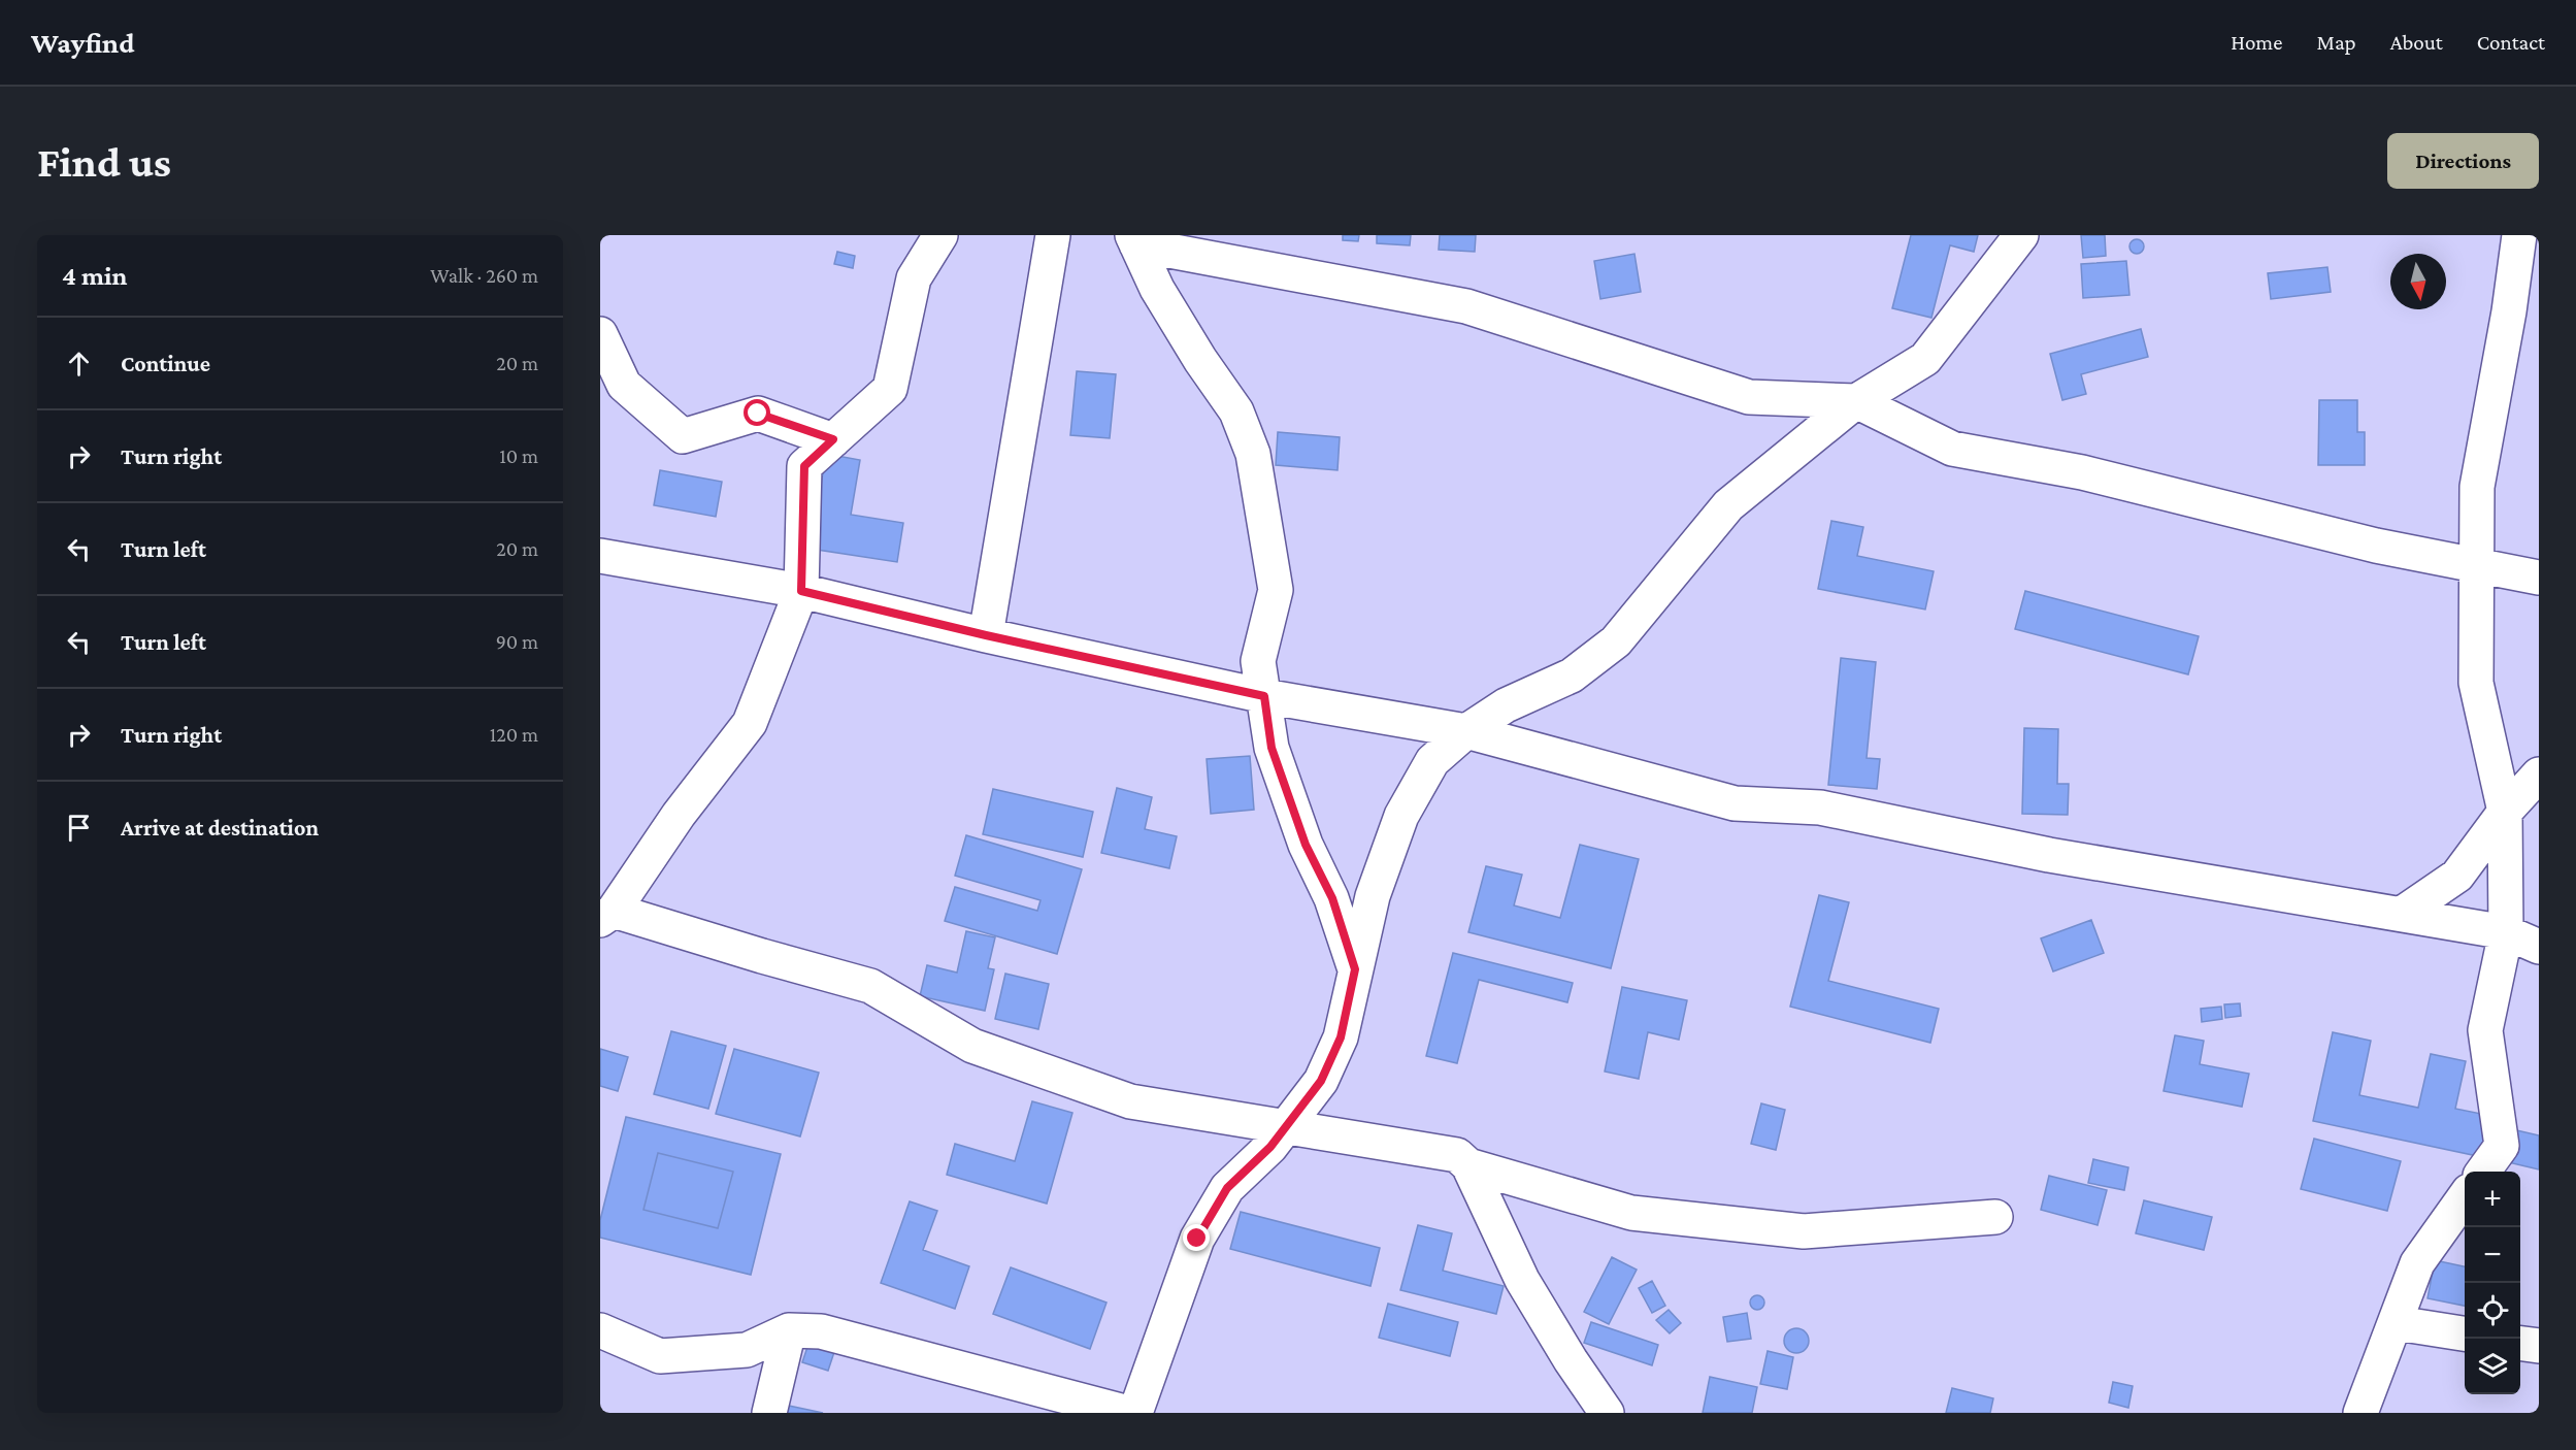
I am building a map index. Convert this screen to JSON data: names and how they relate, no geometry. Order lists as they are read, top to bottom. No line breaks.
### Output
{"north":"bottom","page":{"header":"Wayfind","nav":["Home","Map","About","Contact"],"buttons":"Directions","title":"Find us","heading":["4 min","Walk · 260 m"],"list":[["Continue","20 m"],["Turn right","10 m"],["Turn left","20 m"],["Turn left","90 m"],["Turn right","120 m"],"Arrive at destination"],"map_buttons":["+","−"]}}
